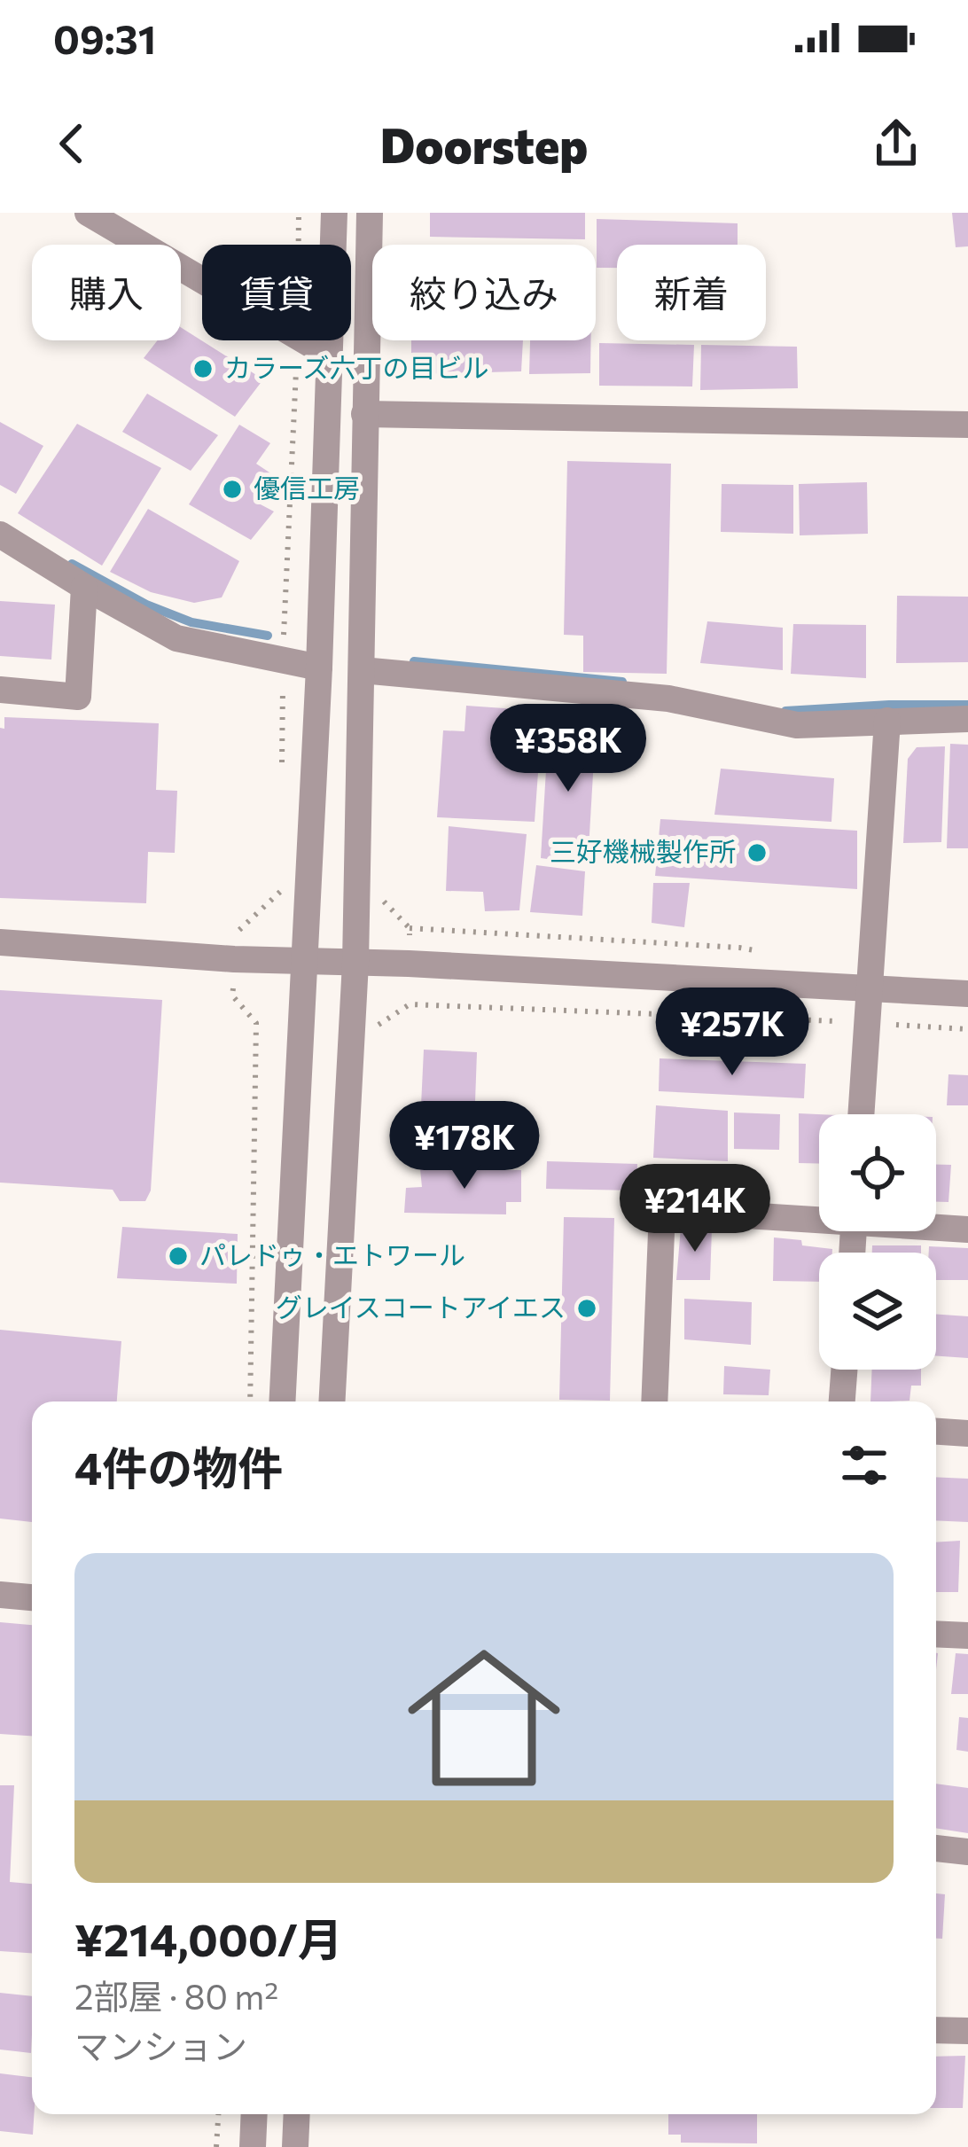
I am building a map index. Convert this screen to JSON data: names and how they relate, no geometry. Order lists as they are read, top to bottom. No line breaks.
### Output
{"places":["カラーズ六丁の目ビル","優信工房","三好機械製作所","パレドゥ・エトワール","グレイスコートアイエス"],"page":{"status":"09:31","header":"Doorstep","chip":["購入","賃貸","絞り込み","新着"],"price":["¥358K","¥257K","¥178K","¥214K"],"heading":"4件の物件","list":[{"name":"¥214,000/月","note":"2部屋 · 80 m² · マンション"}]}}
